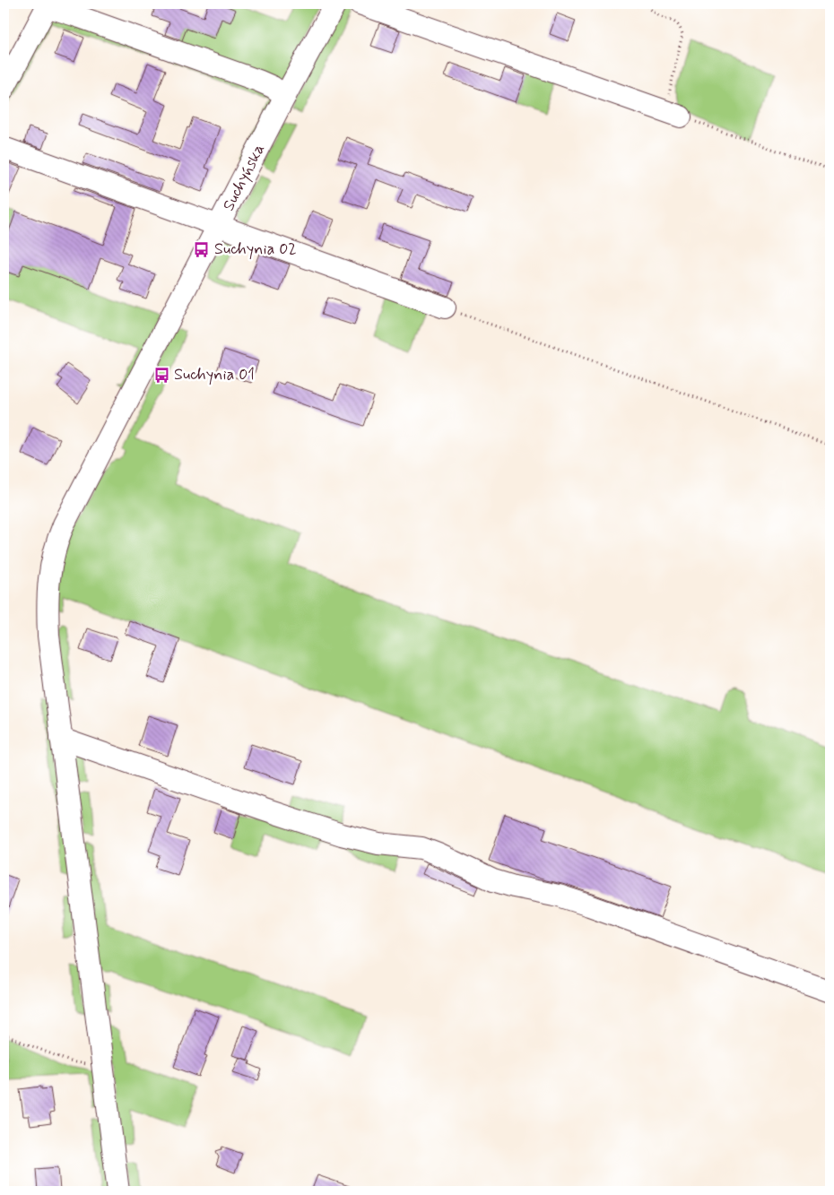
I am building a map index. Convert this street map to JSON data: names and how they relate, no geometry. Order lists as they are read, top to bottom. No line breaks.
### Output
{"streets":{"street":["Suchyńska"]},"places":{"bus stop":["Suchynia 02","Suchynia 01"]}}
